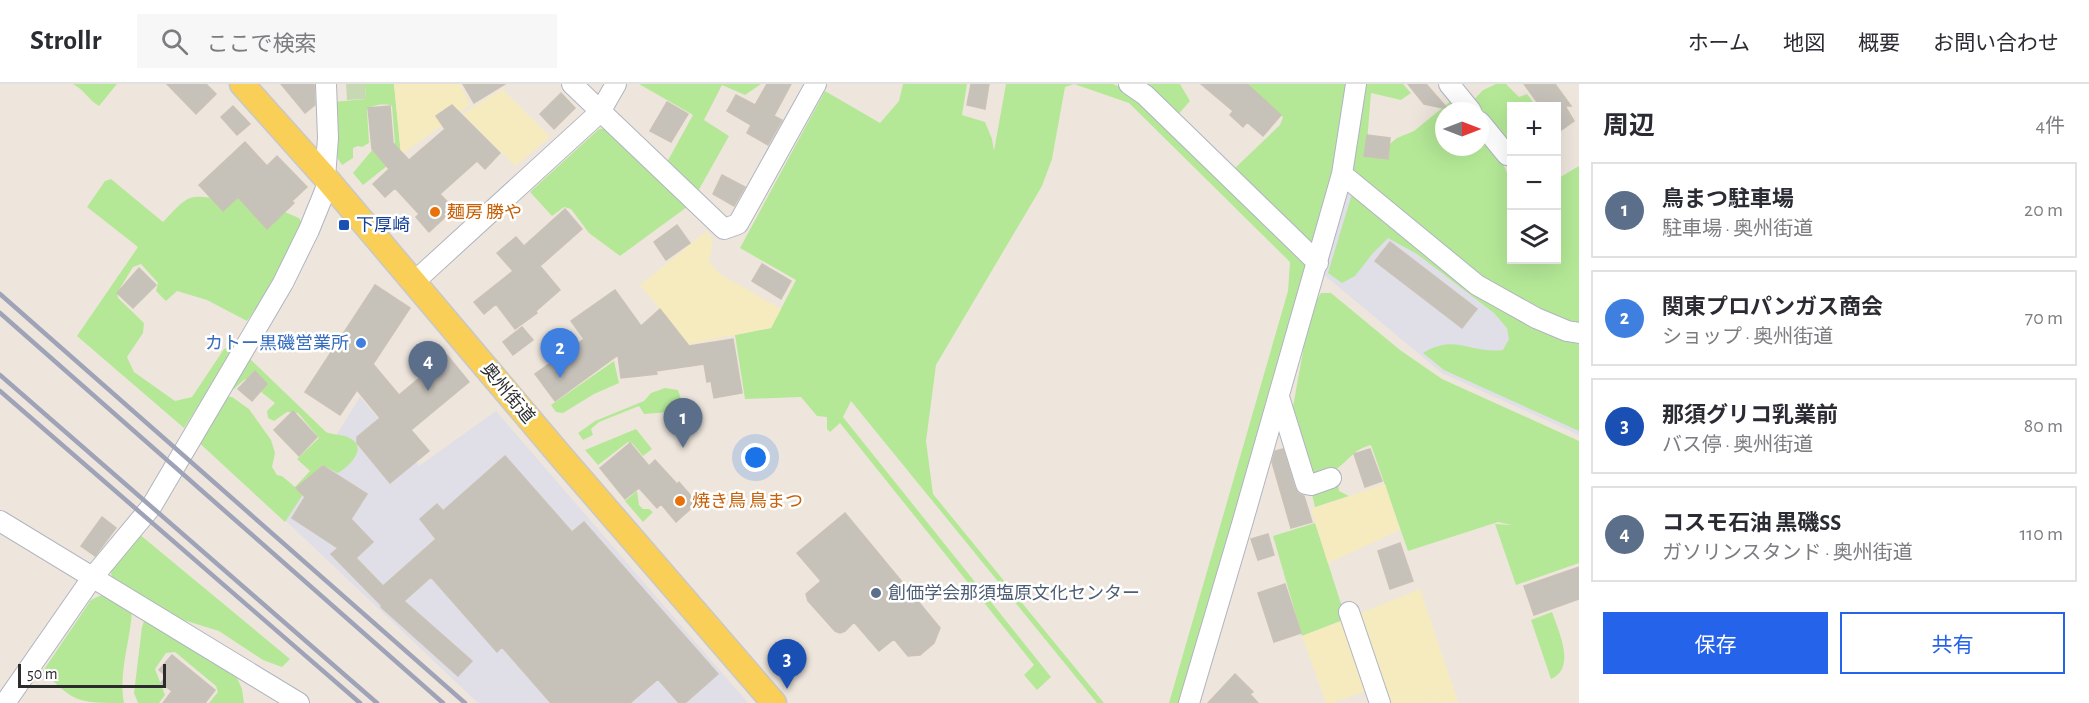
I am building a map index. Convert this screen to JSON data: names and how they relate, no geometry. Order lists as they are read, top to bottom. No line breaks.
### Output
{"streets":{"main road":["奥州街道"]},"places":{"other":["麺房 勝や","カトー黒磯営業所","焼き鳥 鳥まつ","創価学会那須塩原文化センター"],"transit":["下厚崎"]},"scale_bar":"50 m","north":"right","page":{"header":"Strollr","search":"ここで検索","nav":["ホーム","地図","概要","お問い合わせ"],"heading":["周辺","4件"],"map_buttons":["+","−"],"list":[{"mark":"1","name":"鳥まつ駐車場","note":"駐車場 · 奥州街道","value":"20 m"},{"mark":"2","name":"関東プロパンガス商会","note":"ショップ · 奥州街道","value":"70 m"},{"mark":"3","name":"那須グリコ乳業前","note":"バス停 · 奥州街道","value":"80 m"},{"mark":"4","name":"コスモ石油 黒磯SS","note":"ガソリンスタンド · 奥州街道","value":"110 m"}],"pins":["2","4","1","3"],"buttons":["保存","共有"],"scale":"50 m"}}
